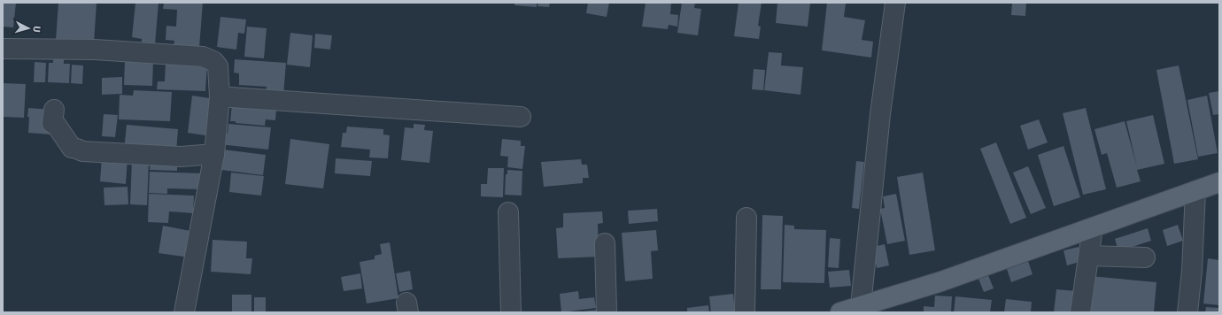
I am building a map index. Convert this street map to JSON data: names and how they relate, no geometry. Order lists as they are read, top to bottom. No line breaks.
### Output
{"north":"right"}
